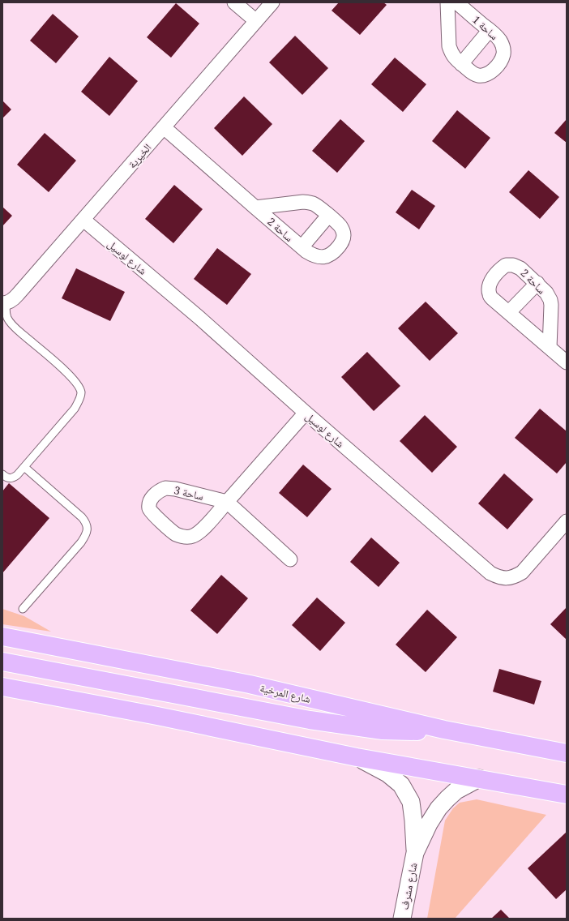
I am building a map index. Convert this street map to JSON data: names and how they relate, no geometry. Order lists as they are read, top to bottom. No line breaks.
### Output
{"streets":{"highway":["شارع المرخية"],"street":["ساحة 1","الخيرية","ساحة 2","شارع لوسيل","ساحة 3","شارع مشرف"]},"crossings":[["الخيرية","ساحة 2"],["الخيرية","شارع لوسيل"],["شارع لوسيل","ساحة 3"]]}
